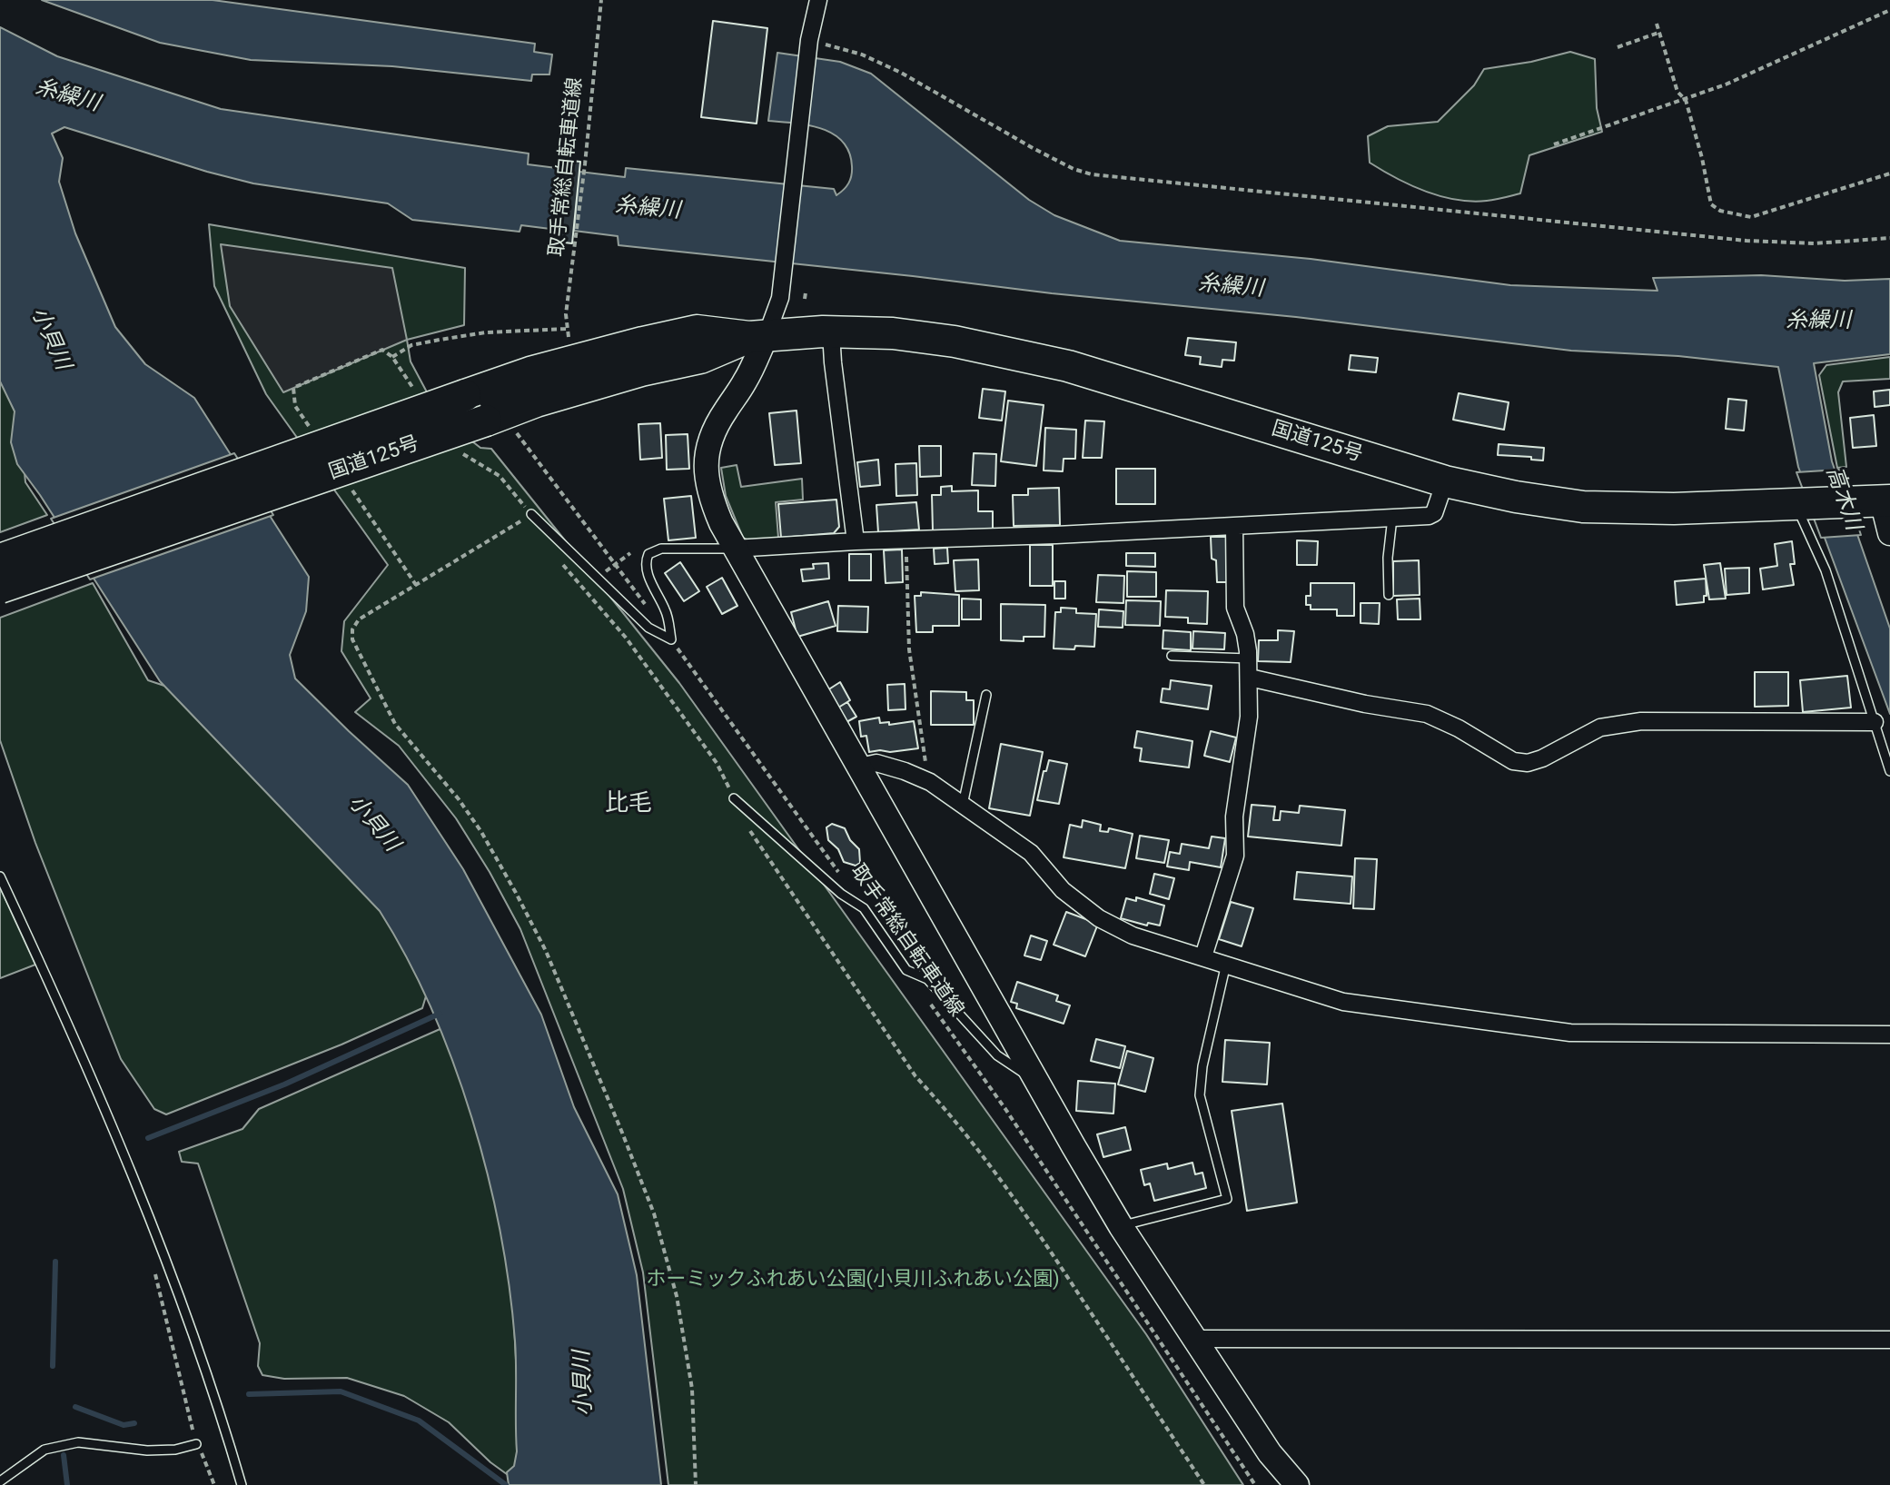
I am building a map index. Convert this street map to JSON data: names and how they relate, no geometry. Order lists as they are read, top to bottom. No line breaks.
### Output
{"streets":{"highway":["国道125号"],"lane":["取手常総自転車道線"]},"districts":["比毛"],"water":["糸繰川","小貝川","高木川"],"parks":["ホーミックふれあい公園(小貝川ふれあい公園)"]}
